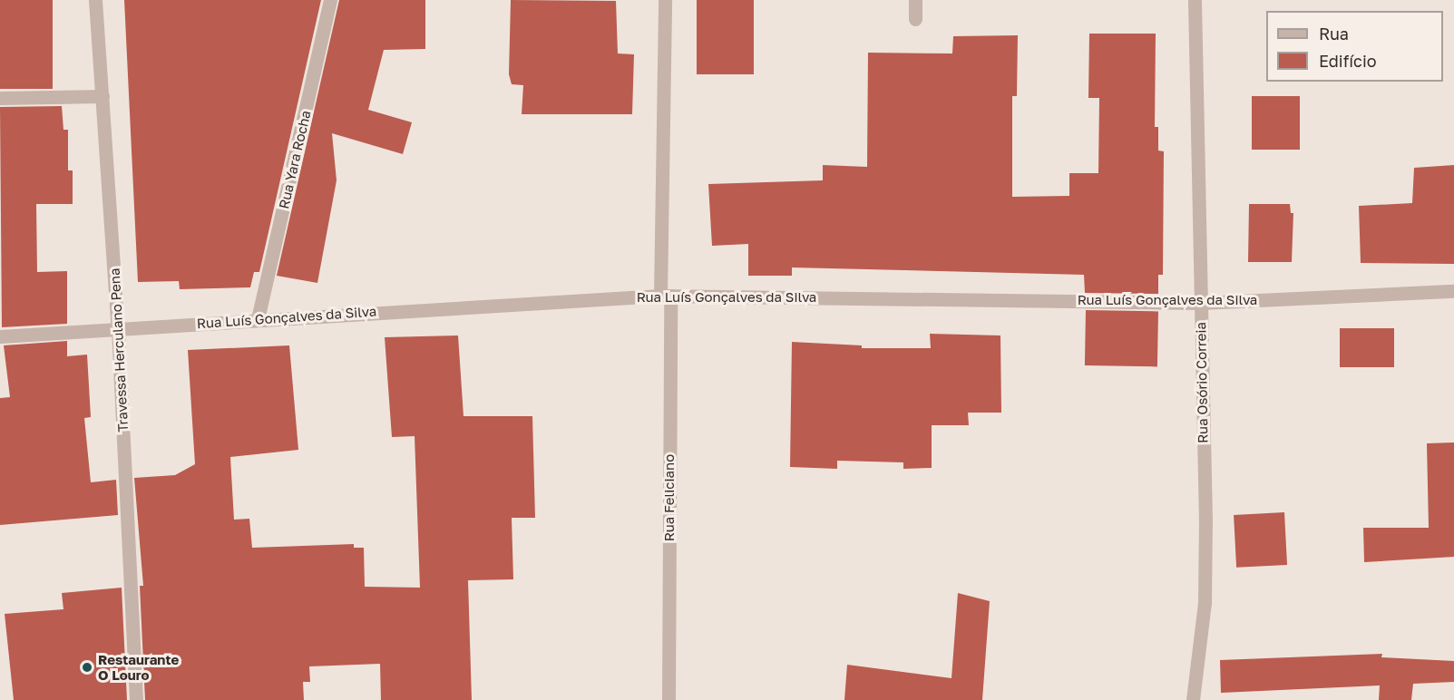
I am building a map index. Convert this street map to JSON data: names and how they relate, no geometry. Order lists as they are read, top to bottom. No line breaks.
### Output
{"streets":{"street":["Rua Yara Rocha","Rua Luís Gonçalves da Silva","Travessa Herculano Pena","Rua Osório Correia","Rua Feliciano"]},"crossings":[["Rua Yara Rocha","Rua Luís Gonçalves da Silva"],["Rua Luís Gonçalves da Silva","Travessa Herculano Pena"],["Rua Luís Gonçalves da Silva","Rua Osório Correia"],["Rua Luís Gonçalves da Silva","Rua Feliciano"]],"places":["Restaurante O Louro"],"legend":["Rua","Edifício"]}
